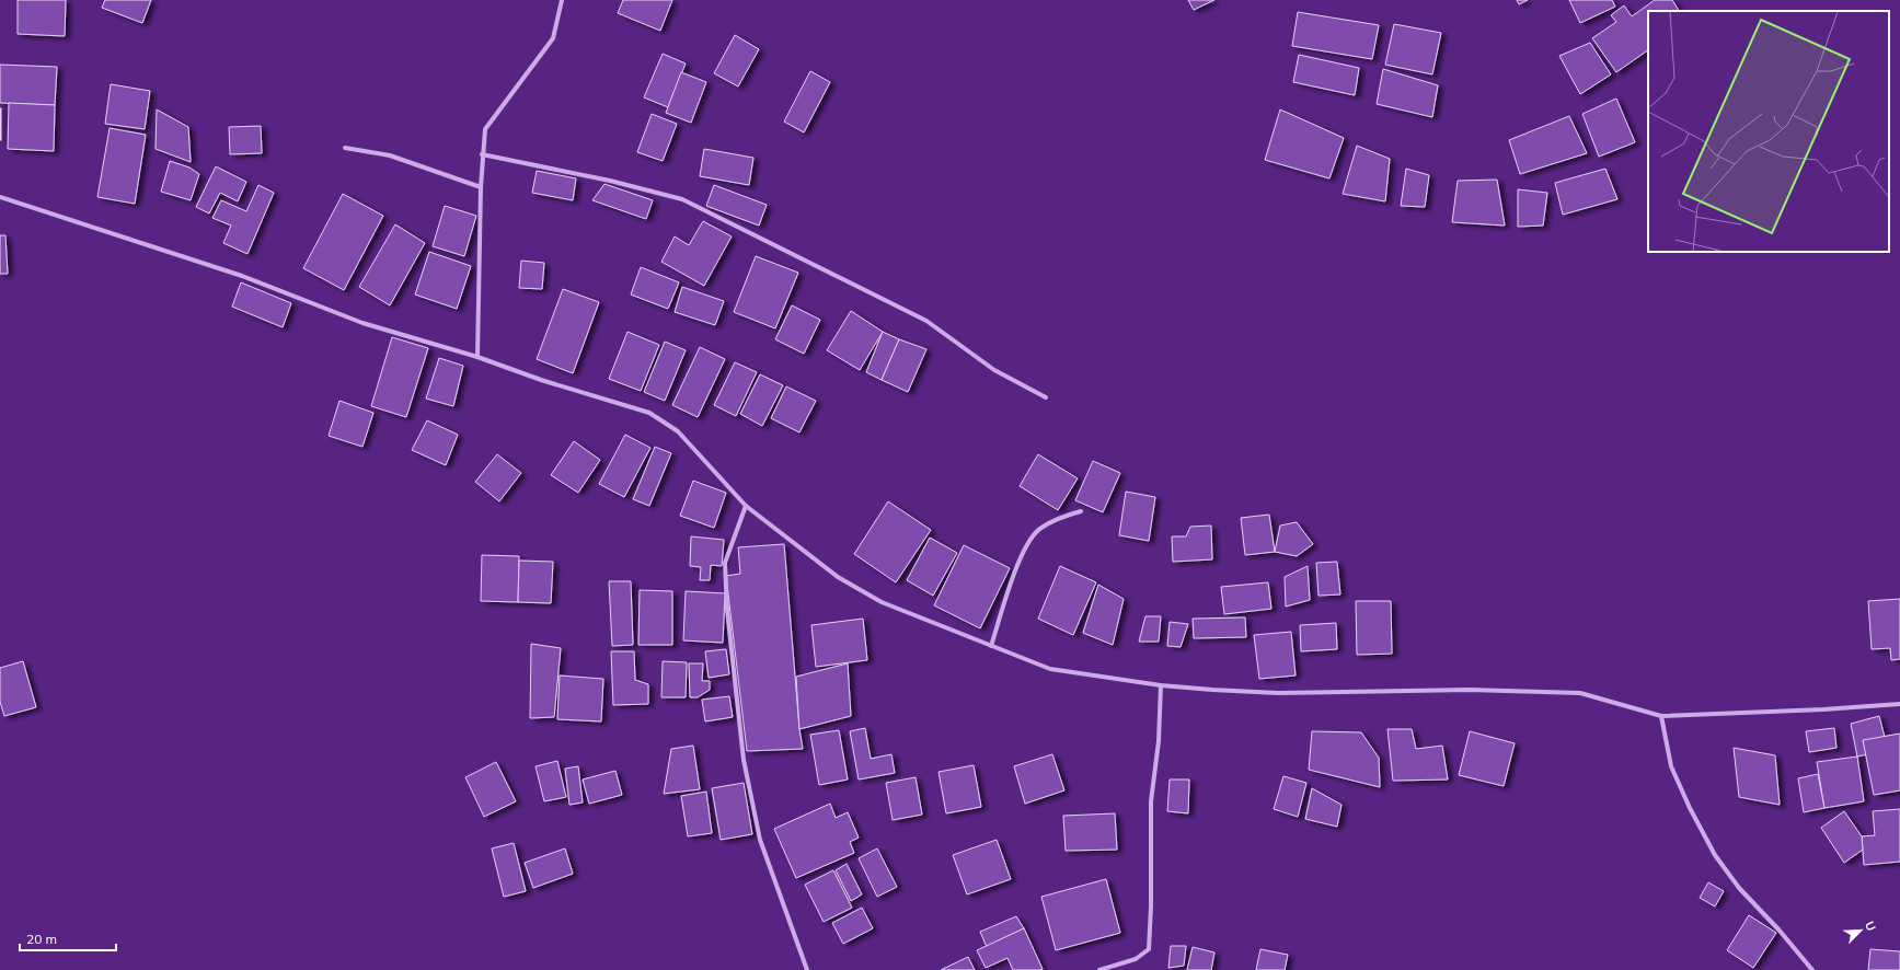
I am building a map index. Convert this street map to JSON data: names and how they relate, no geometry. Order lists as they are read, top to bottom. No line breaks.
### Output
{"scale_bar":"20 m","north":"top right"}
